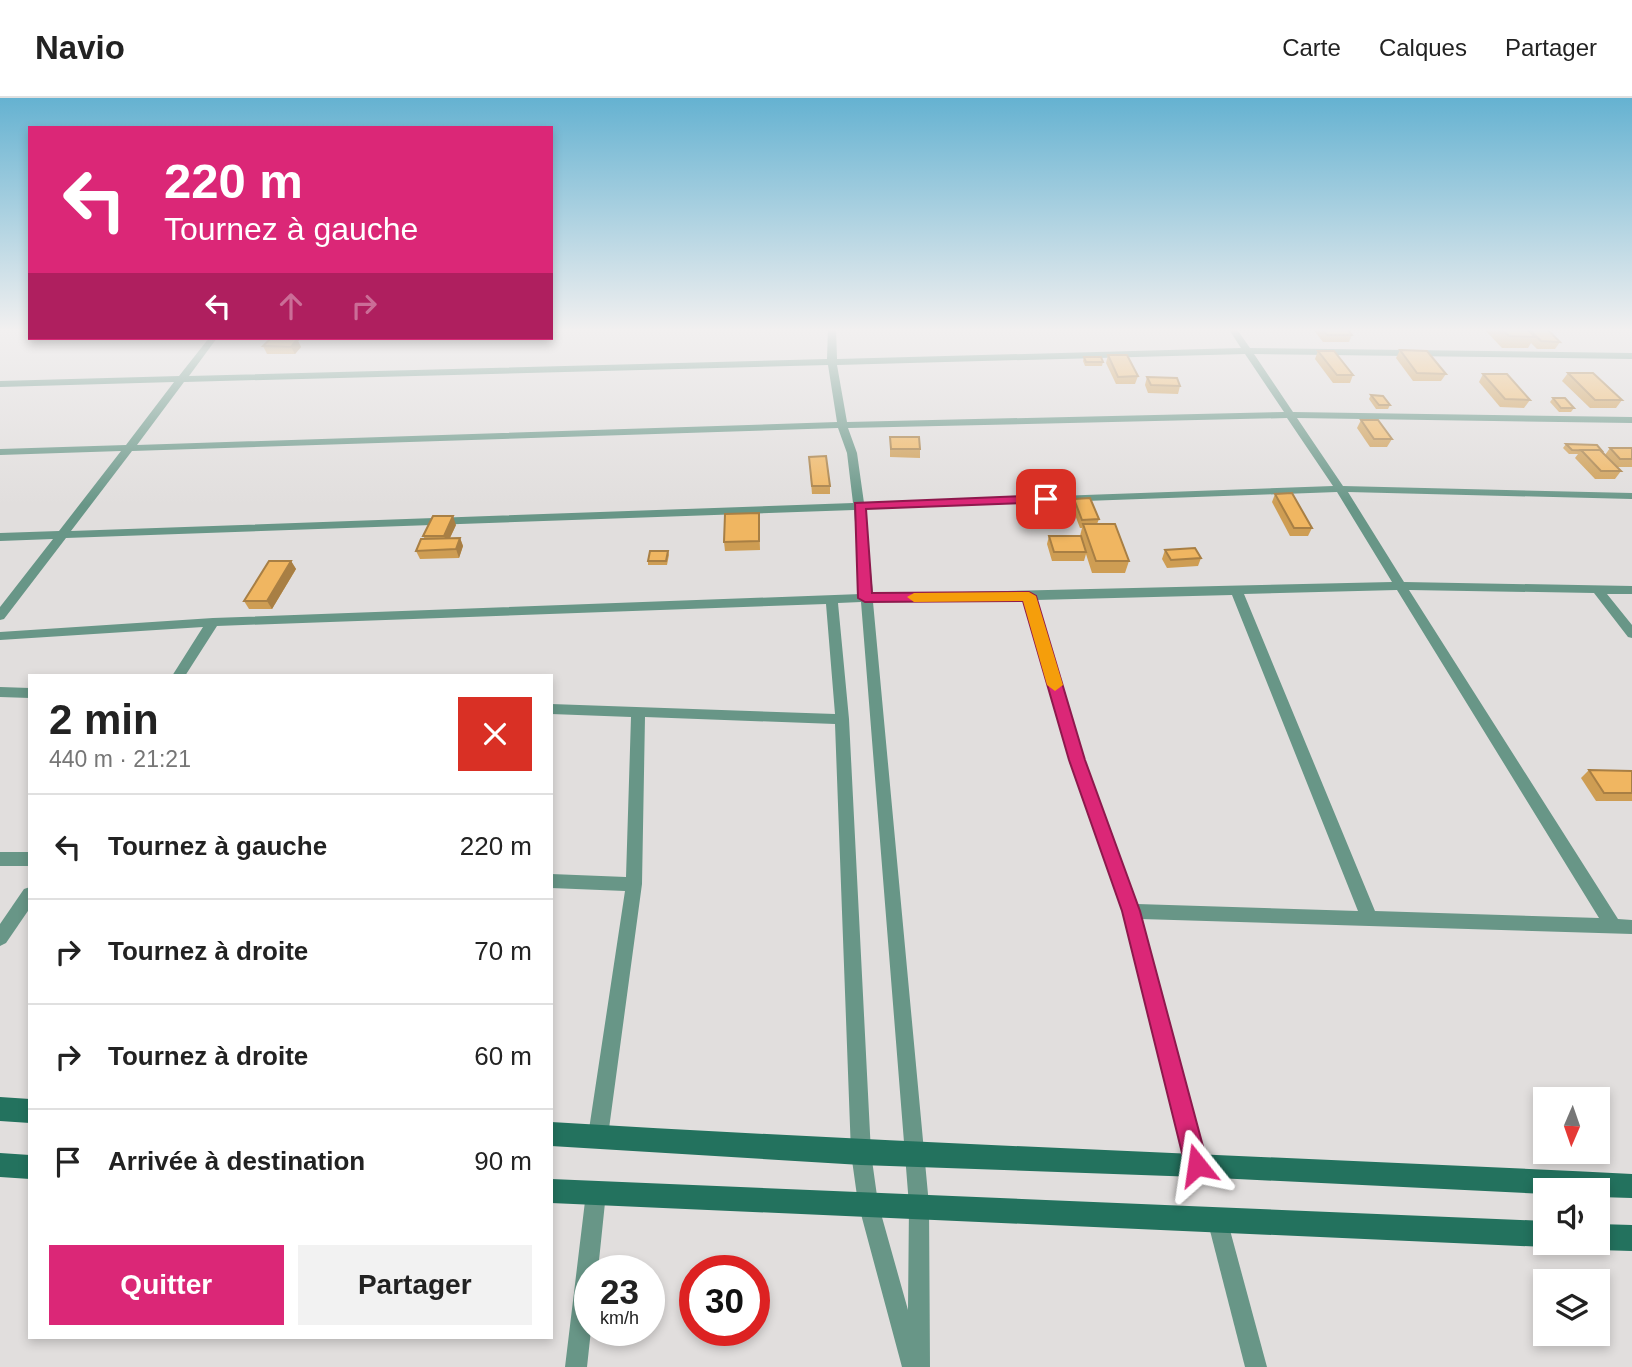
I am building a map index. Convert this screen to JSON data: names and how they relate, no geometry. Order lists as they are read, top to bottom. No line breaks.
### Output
{"north":"bottom","page":{"header":"Navio","nav":["Carte","Calques","Partager"],"turn":["220 m","Tournez à gauche"],"heading":["2 min","440 m · 21:21"],"list":[{"name":"Tournez à gauche","value":"220 m"},{"name":"Tournez à droite","value":"70 m"},{"name":"Tournez à droite","value":"60 m"},{"name":"Arrivée à destination","value":"90 m"}],"buttons":["Quitter","Partager"],"speed":"23 km/h","limit":"30"}}
